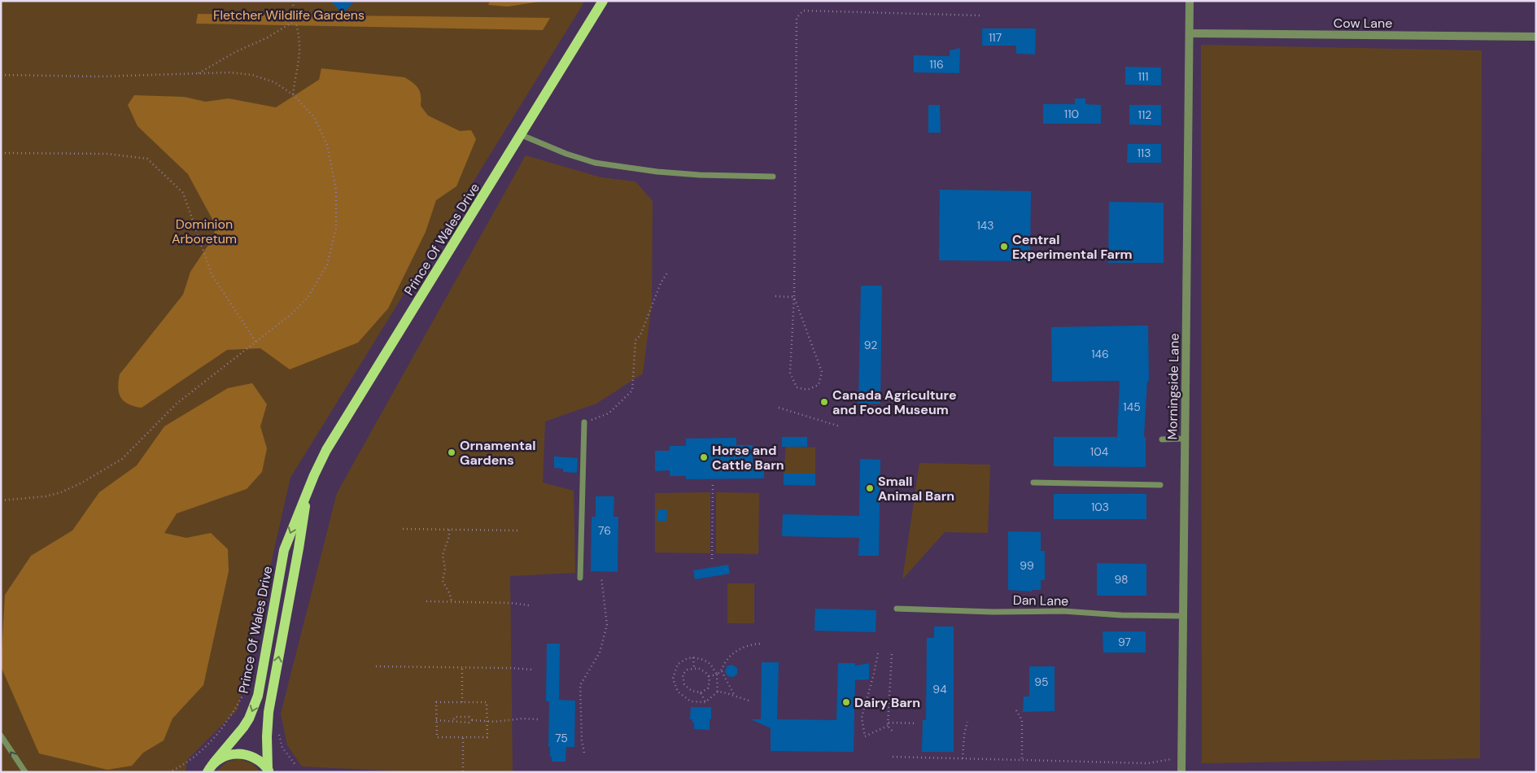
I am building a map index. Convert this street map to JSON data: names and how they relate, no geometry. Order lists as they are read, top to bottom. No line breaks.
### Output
{"streets":{"main road":["Prince Of Wales Drive"],"street":["Cow Lane","Morningside Lane"],"lane":["Dan Lane"]},"crossings":[["Cow Lane","Morningside Lane"],["Morningside Lane","Dan Lane"]],"parks":["Fletcher Wildlife Gardens","Dominion Arboretum"],"places":["Central Experimental Farm","Canada Agriculture and Food Museum","Ornamental Gardens","Horse and Cattle Barn","Small Animal Barn","Dairy Barn"],"house_numbers":["117","116","111","110","112","113","143","92","146","145","104","103","76","99","98","97","95","94","75"]}
